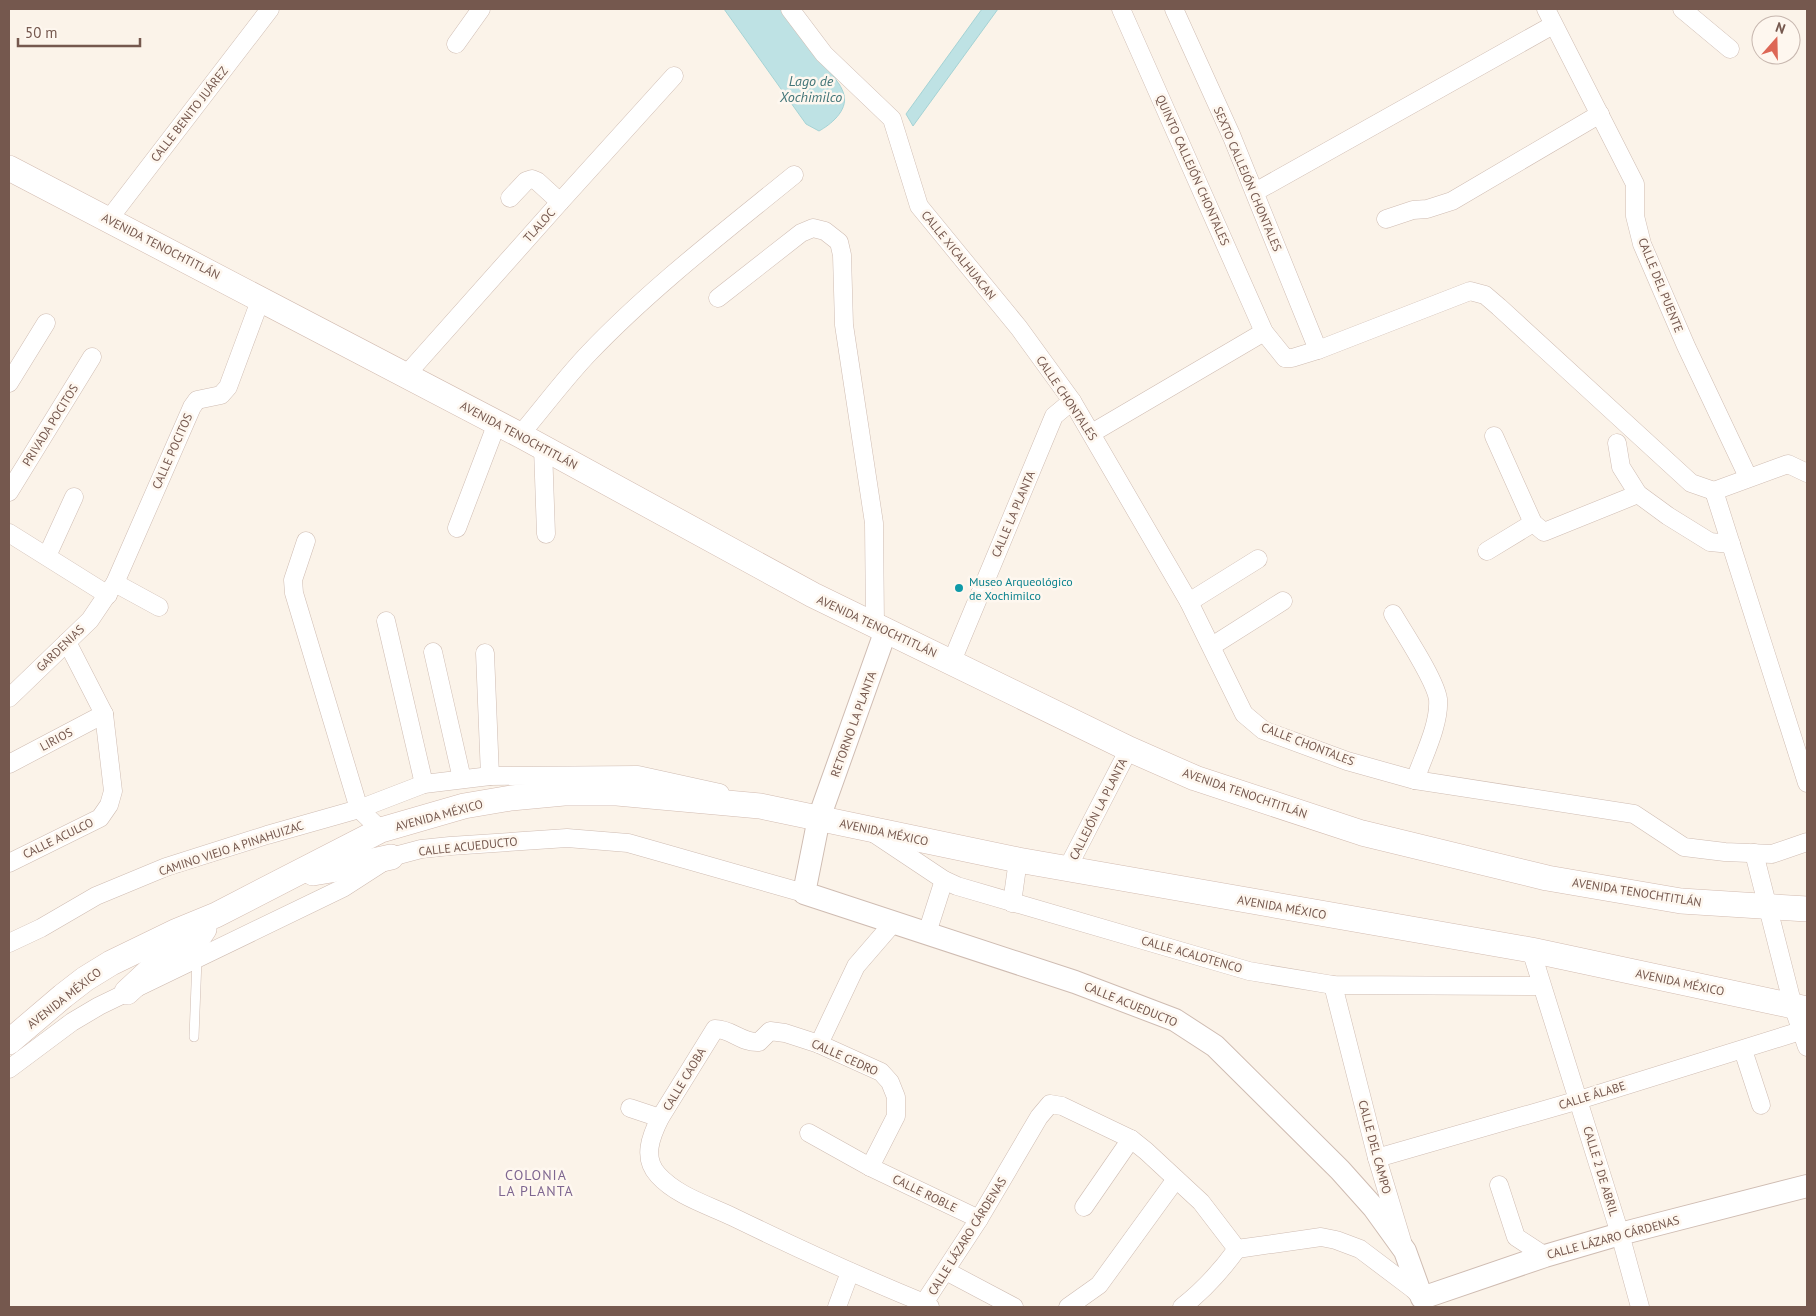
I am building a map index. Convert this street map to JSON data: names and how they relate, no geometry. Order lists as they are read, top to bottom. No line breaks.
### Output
{"streets":{"main road":["AVENIDA TENOCHTITLÁN","AVENIDA MÉXICO"],"street":["CALLE BENITO JUÁREZ","QUINTO CALLEJÓN CHONTALES","SEXTO CALLEJÓN CHONTALES","TLALOC","CALLE XICALHUACAN","CALLE DEL PUENTE","CALLE CHONTALES","PRIVADA POCITOS","CALLE POCITOS","CALLE LA PLANTA","GARDENIAS","RETORNO LA PLANTA","LIRIOS","CALLEJÓN LA PLANTA","CALLE ACULCO","CALLE ACUEDUCTO","CAMINO VIEJO A PINAHUIZAC","CALLE ACALOTENCO","CALLE CEDRO","CALLE CAOBA","CALLE ÁLABE","CALLE DEL CAMPO","CALLE 2 DE ABRIL","CALLE ROBLE","CALLE LÁZARO CÁRDENAS"]},"crossings":[["CALLE BENITO JUÁREZ","AVENIDA TENOCHTITLÁN"],["QUINTO CALLEJÓN CHONTALES","SEXTO CALLEJÓN CHONTALES"],["TLALOC","AVENIDA TENOCHTITLÁN"],["AVENIDA TENOCHTITLÁN","CALLE POCITOS"],["AVENIDA TENOCHTITLÁN","CALLE LA PLANTA"],["AVENIDA TENOCHTITLÁN","RETORNO LA PLANTA"],["AVENIDA TENOCHTITLÁN","CALLEJÓN LA PLANTA"],["CALLE XICALHUACAN","CALLE CHONTALES"],["CALLE CHONTALES","CALLE LA PLANTA"],["CALLE POCITOS","GARDENIAS"],["GARDENIAS","CALLE ACULCO"],["RETORNO LA PLANTA","AVENIDA MÉXICO"],["LIRIOS","CALLE ACULCO"],["CALLEJÓN LA PLANTA","AVENIDA MÉXICO"],["AVENIDA MÉXICO","CAMINO VIEJO A PINAHUIZAC"],["AVENIDA MÉXICO","CALLE ACALOTENCO"],["AVENIDA MÉXICO","CALLE ÁLABE"],["AVENIDA MÉXICO","CALLE 2 DE ABRIL"],["CALLE ACUEDUCTO","CALLE DEL CAMPO"],["CALLE ACALOTENCO","CALLE DEL CAMPO"],["CALLE ACALOTENCO","CALLE 2 DE ABRIL"],["CALLE CEDRO","CALLE CAOBA"],["CALLE CEDRO","CALLE ROBLE"],["CALLE CAOBA","CALLE LÁZARO CÁRDENAS"],["CALLE ÁLABE","CALLE DEL CAMPO"],["CALLE ÁLABE","CALLE 2 DE ABRIL"],["CALLE DEL CAMPO","CALLE LÁZARO CÁRDENAS"],["CALLE 2 DE ABRIL","CALLE LÁZARO CÁRDENAS"],["CALLE ROBLE","CALLE LÁZARO CÁRDENAS"]],"districts":["COLONIA LA PLANTA"],"water":["Lago de Xochimilco"],"places":["Museo Arqueológico de Xochimilco"],"scale_bar":"50 m","north":"top"}
